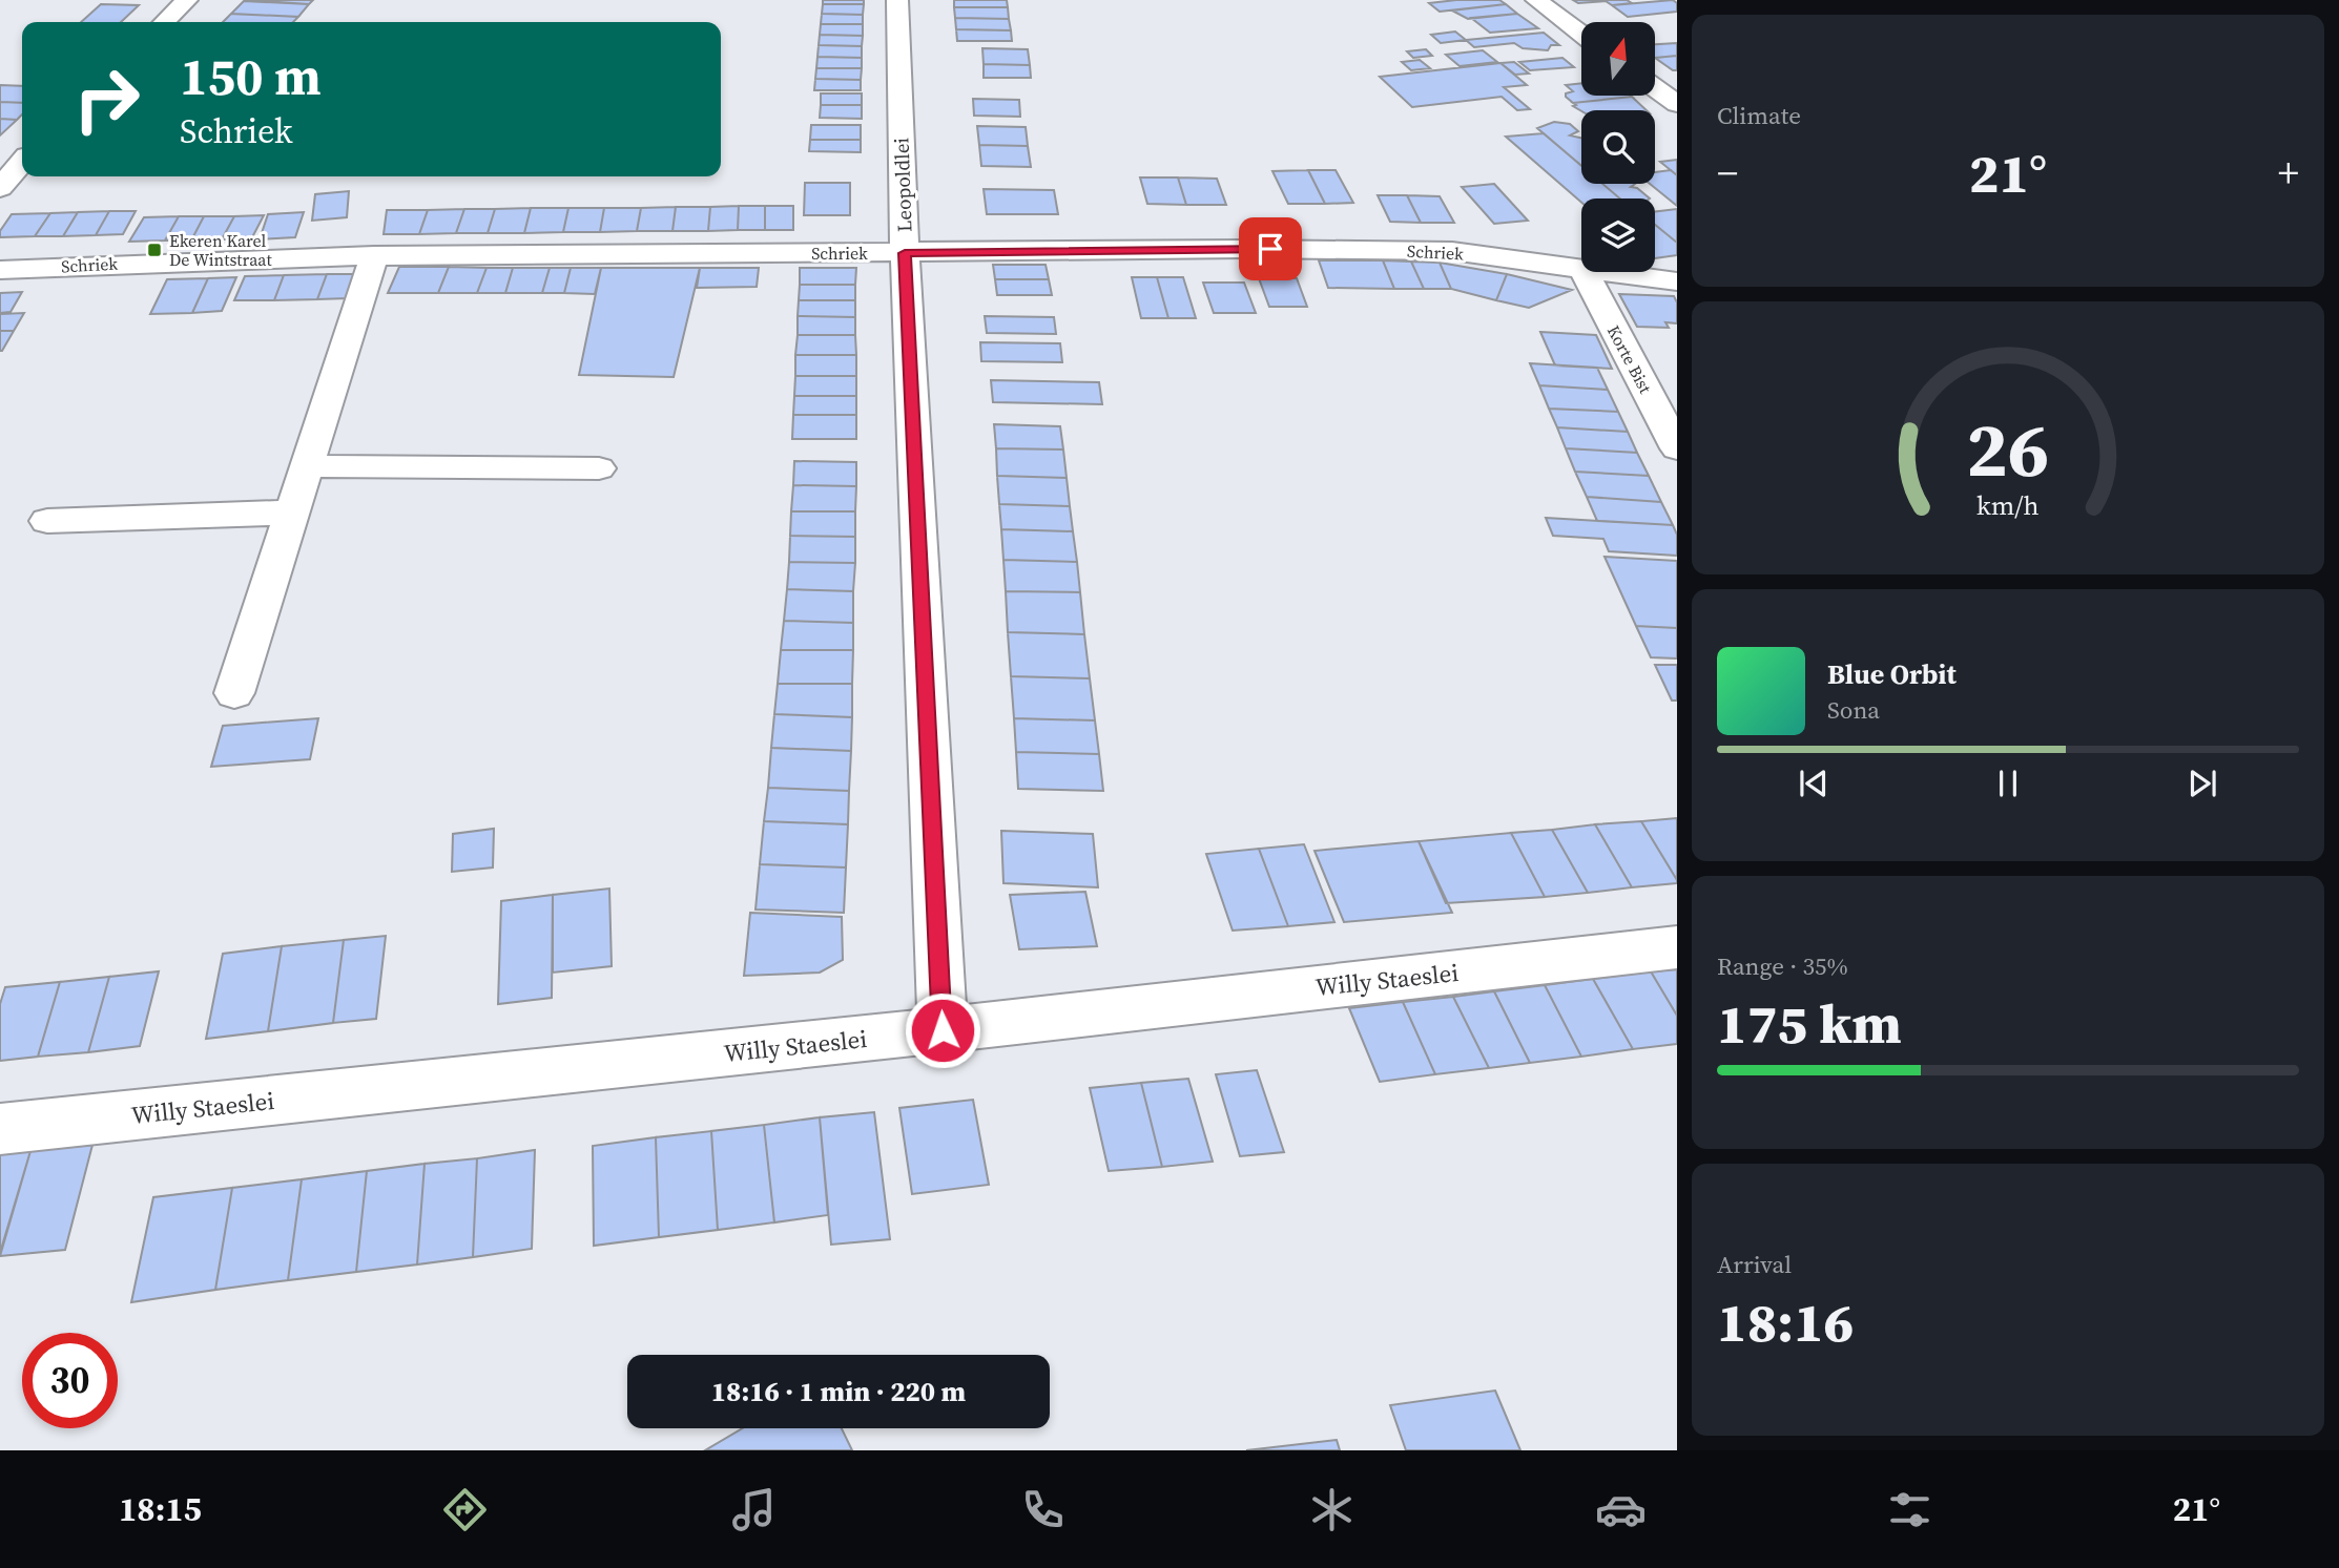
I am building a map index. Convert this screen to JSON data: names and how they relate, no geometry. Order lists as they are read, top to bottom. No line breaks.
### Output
{"streets":{"street":["Leopoldlei","Schriek","Korte Bist","Willy Staeslei"]},"crossings":[["Leopoldlei","Schriek"],["Leopoldlei","Willy Staeslei"]],"places":{"transit":["Ekeren Karel De Wintstraat"]},"north":"top","page":{"tile":["Climate",["Range · 35%","175 km"],["Arrival","18:16"]],"turn":["150 m","Schriek"],"heat":["−","21°","+"],"song":["Blue Orbit","Sona"],"limit":"30","trip":"18:16 · 1 min · 220 m","tabs":["18:15","21°"],"gauge":["26","km/h"]}}
